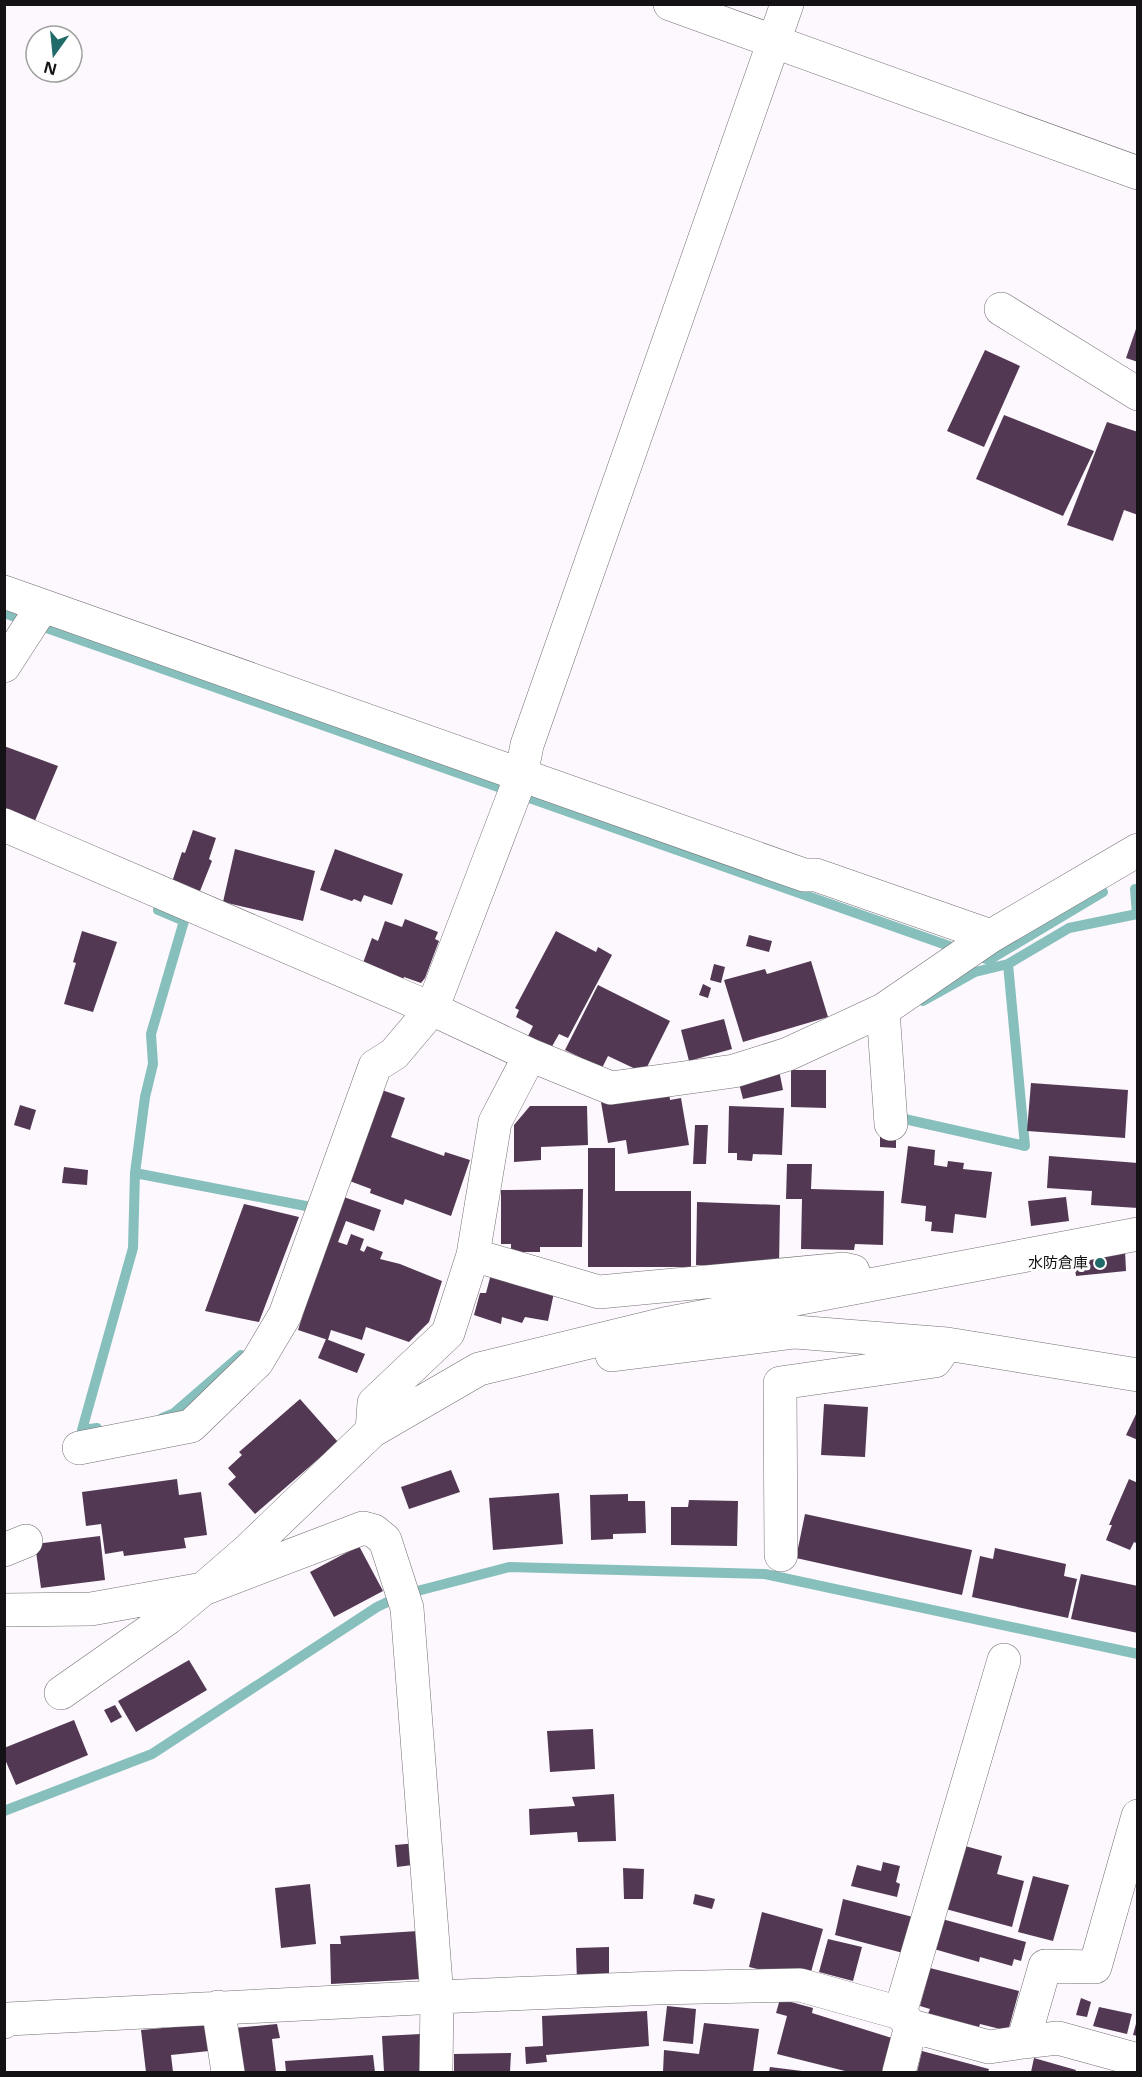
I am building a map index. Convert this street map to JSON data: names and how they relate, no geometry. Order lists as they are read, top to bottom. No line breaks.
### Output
{"places":["水防倉庫"],"north":"bottom"}
